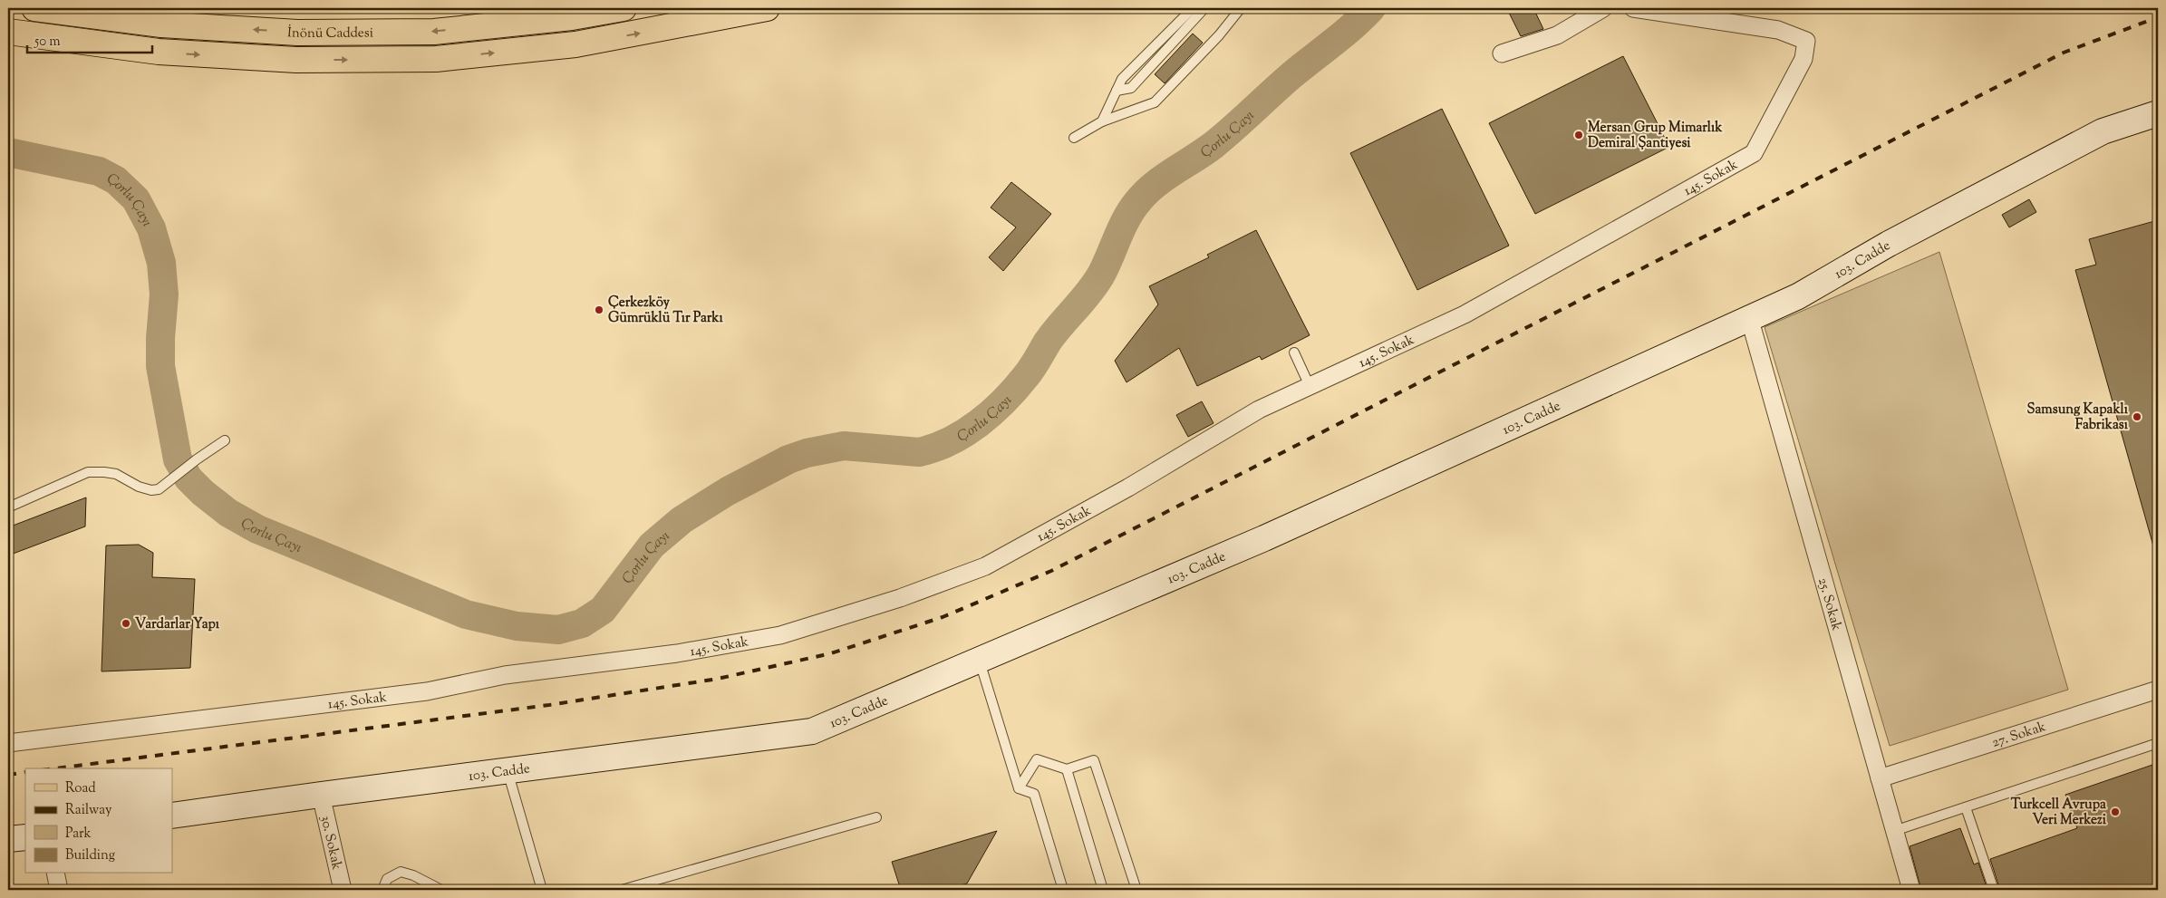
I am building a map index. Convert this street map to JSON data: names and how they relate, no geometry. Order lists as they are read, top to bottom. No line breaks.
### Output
{"streets":{"main road":["İnönü Caddesi"],"street":["145. Sokak","103. Cadde","25. Sokak","27. Sokak","30. Sokak"]},"crossings":[["103. Cadde","25. Sokak"],["103. Cadde","30. Sokak"],["25. Sokak","27. Sokak"]],"water":["Çorlu Çayı"],"places":["Mersan Grup Mimarlık Demiral Şantiyesi","Çerkezköy Gümrüklü Tır Parkı","Samsung Kapaklı Fabrikası","Vardarlar Yapı","Turkcell Avrupa Veri Merkezi"],"legend":["Road","Railway","Park","Building"],"scale_bar":"50 m"}
